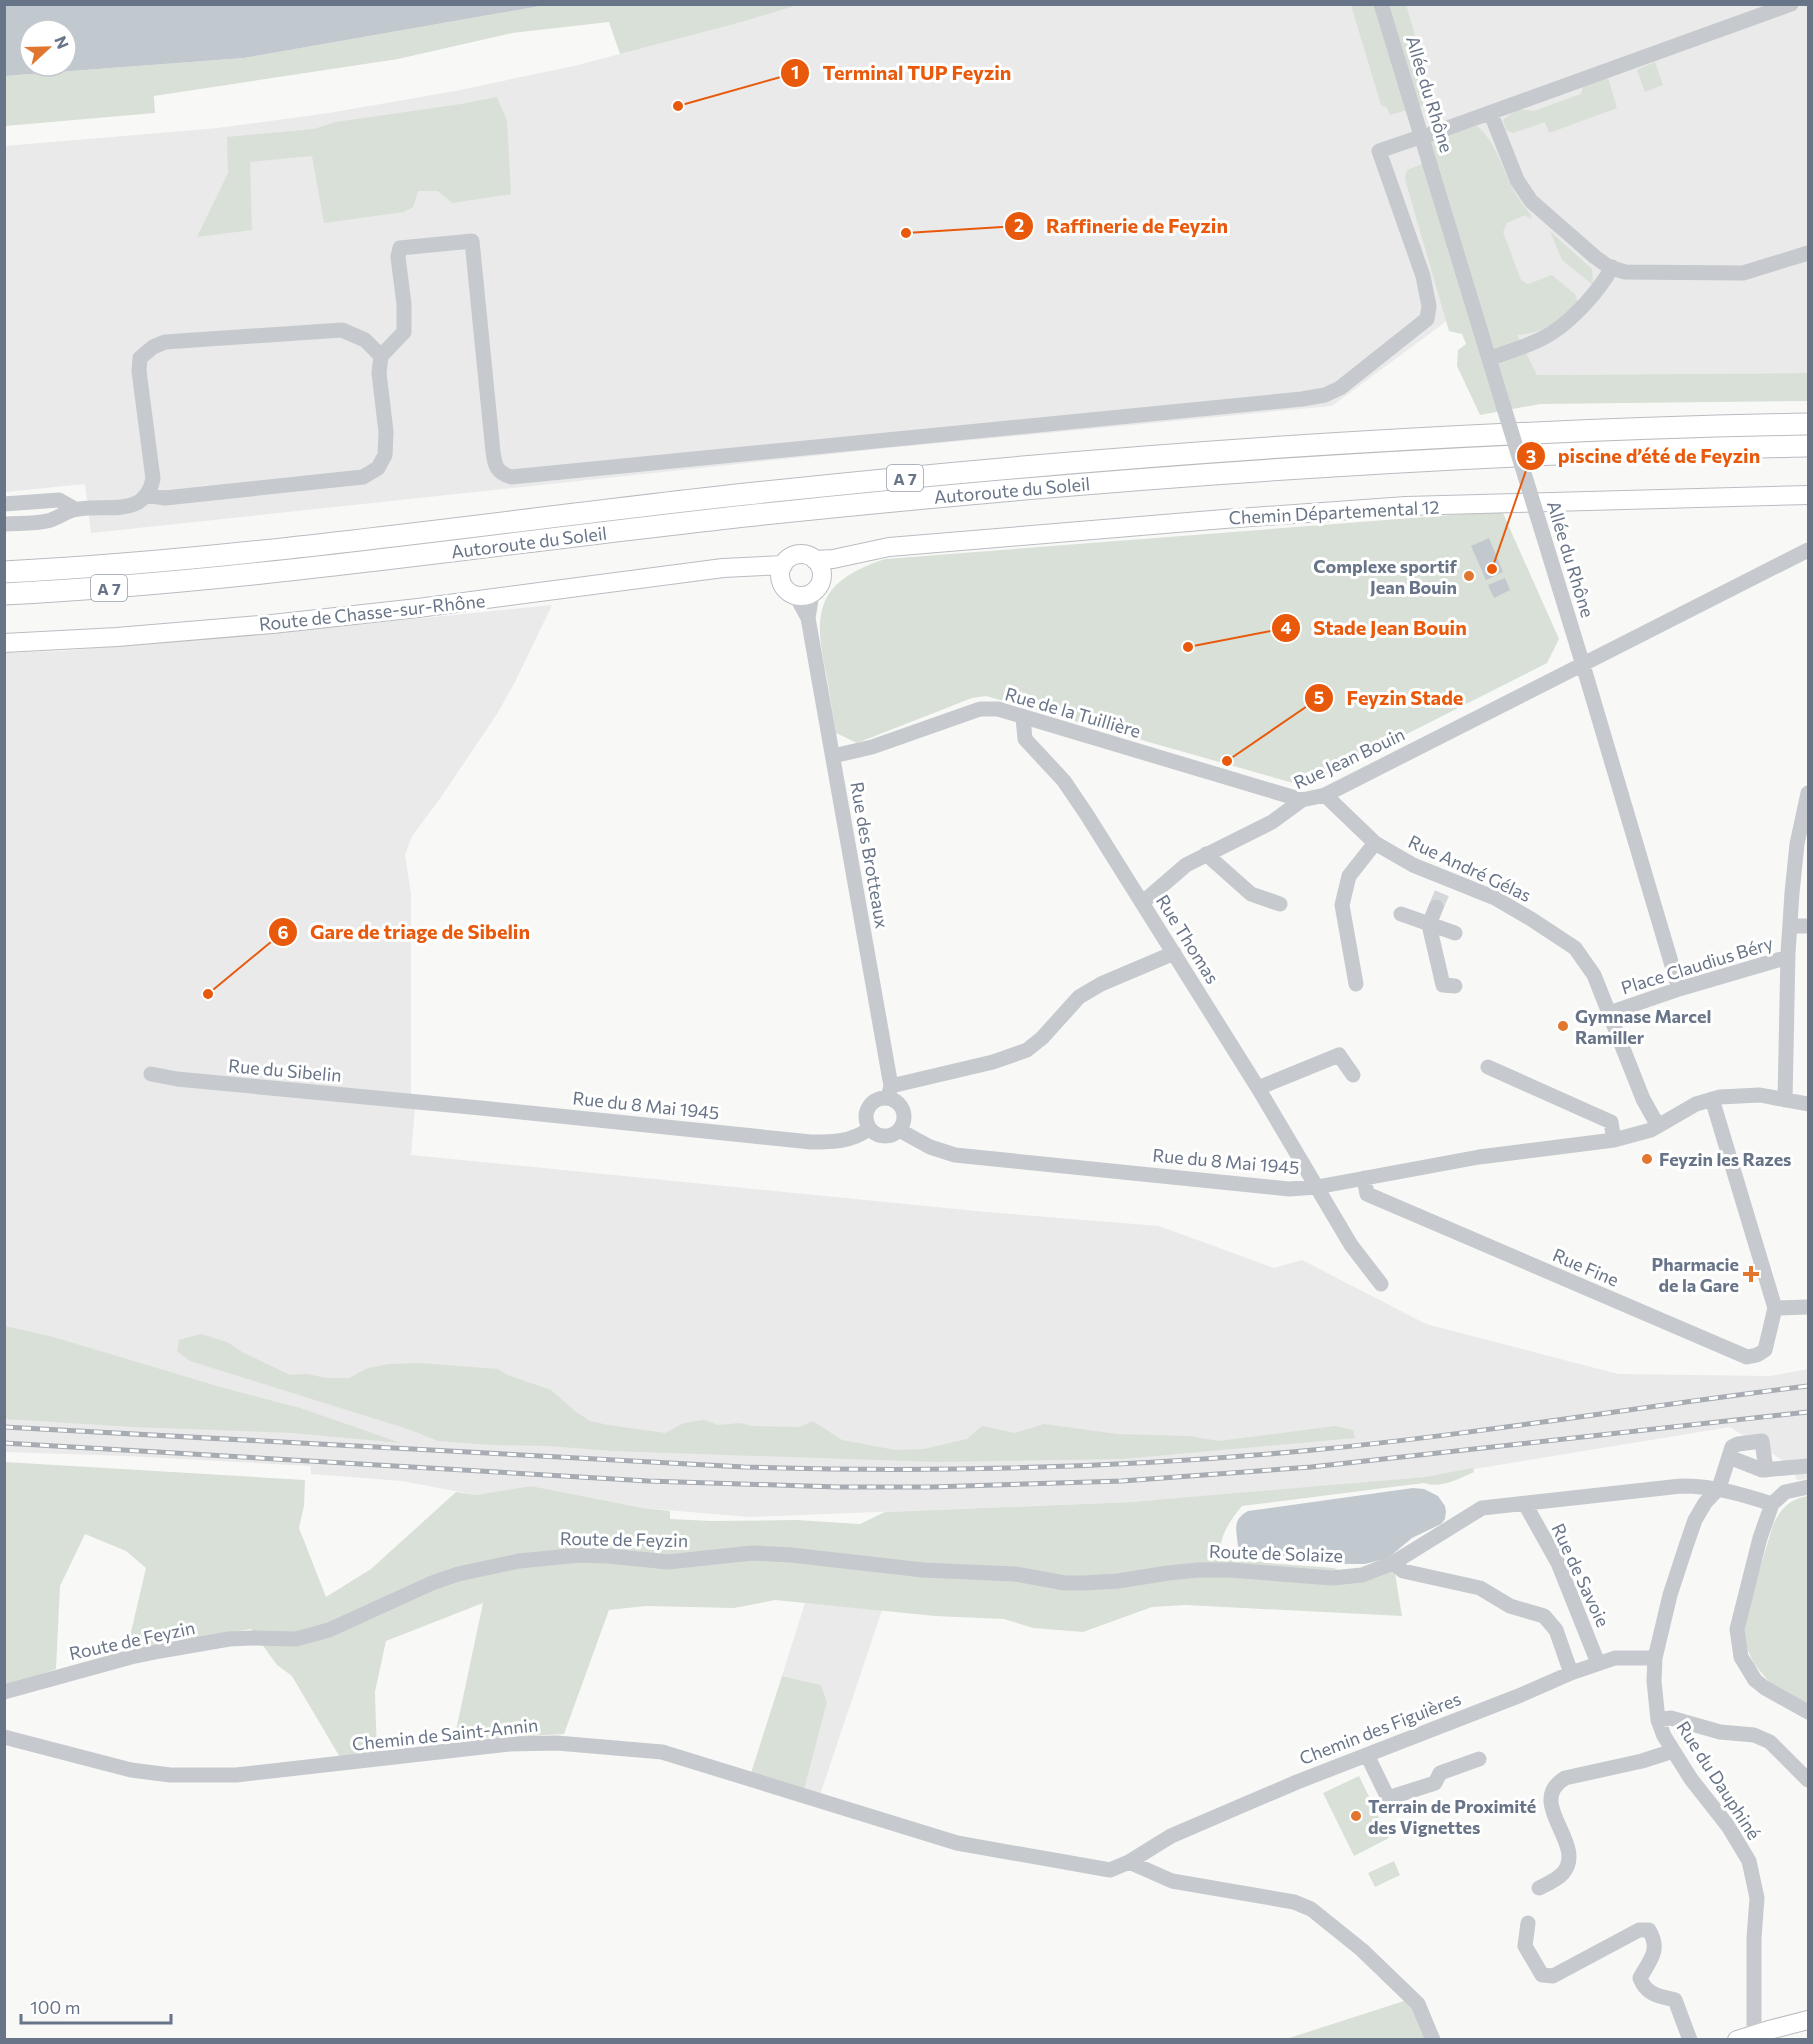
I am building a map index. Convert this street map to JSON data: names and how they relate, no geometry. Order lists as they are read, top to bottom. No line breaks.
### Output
{"streets":{"highway":["A 7","Autoroute du Soleil"],"main road":["Chemin Départemental 12","Route de Chasse-sur-Rhône"],"street":["Allée du Rhône","Rue de la Tuillière","Rue Jean Bouin","Rue des Brotteaux","Rue André Gélas","Rue Thomas","Place Claudius Béry","Rue du Sibelin","Rue du 8 Mai 1945","Rue Fine","Route de Feyzin","Route de Solaize","Rue de Savoie","Chemin des Figuières","Chemin de Saint-Annin","Rue du Dauphiné"]},"crossings":[["Allée du Rhône","Rue Jean Bouin"],["Allée du Rhône","Place Claudius Béry"],["Chemin Départemental 12","Route de Chasse-sur-Rhône"],["Chemin Départemental 12","Rue des Brotteaux"],["Route de Chasse-sur-Rhône","Rue des Brotteaux"],["Rue de la Tuillière","Rue Jean Bouin"],["Rue de la Tuillière","Rue des Brotteaux"],["Rue de la Tuillière","Rue Thomas"],["Rue Jean Bouin","Rue André Gélas"],["Rue Jean Bouin","Rue Thomas"],["Rue des Brotteaux","Rue du 8 Mai 1945"],["Rue André Gélas","Place Claudius Béry"],["Rue Thomas","Rue du 8 Mai 1945"],["Place Claudius Béry","Rue du 8 Mai 1945"],["Rue du Sibelin","Rue du 8 Mai 1945"],["Rue du 8 Mai 1945","Rue Fine"],["Route de Feyzin","Route de Solaize"],["Route de Solaize","Rue de Savoie"],["Route de Solaize","Rue du Dauphiné"],["Rue de Savoie","Chemin des Figuières"],["Chemin des Figuières","Chemin de Saint-Annin"],["Chemin des Figuières","Rue du Dauphiné"]],"places":{"other":["Terminal TUP Feyzin","Raffinerie de Feyzin","piscine d’été de Feyzin","Complexe sportif Jean Bouin","Stade Jean Bouin","Feyzin Stade","Gare de triage de Sibelin","Gymnase Marcel Ramiller","Feyzin les Razes","Terrain de Proximité des Vignettes"],"health":["Pharmacie de la Gare"]},"scale_bar":"100 m","north":"right"}
